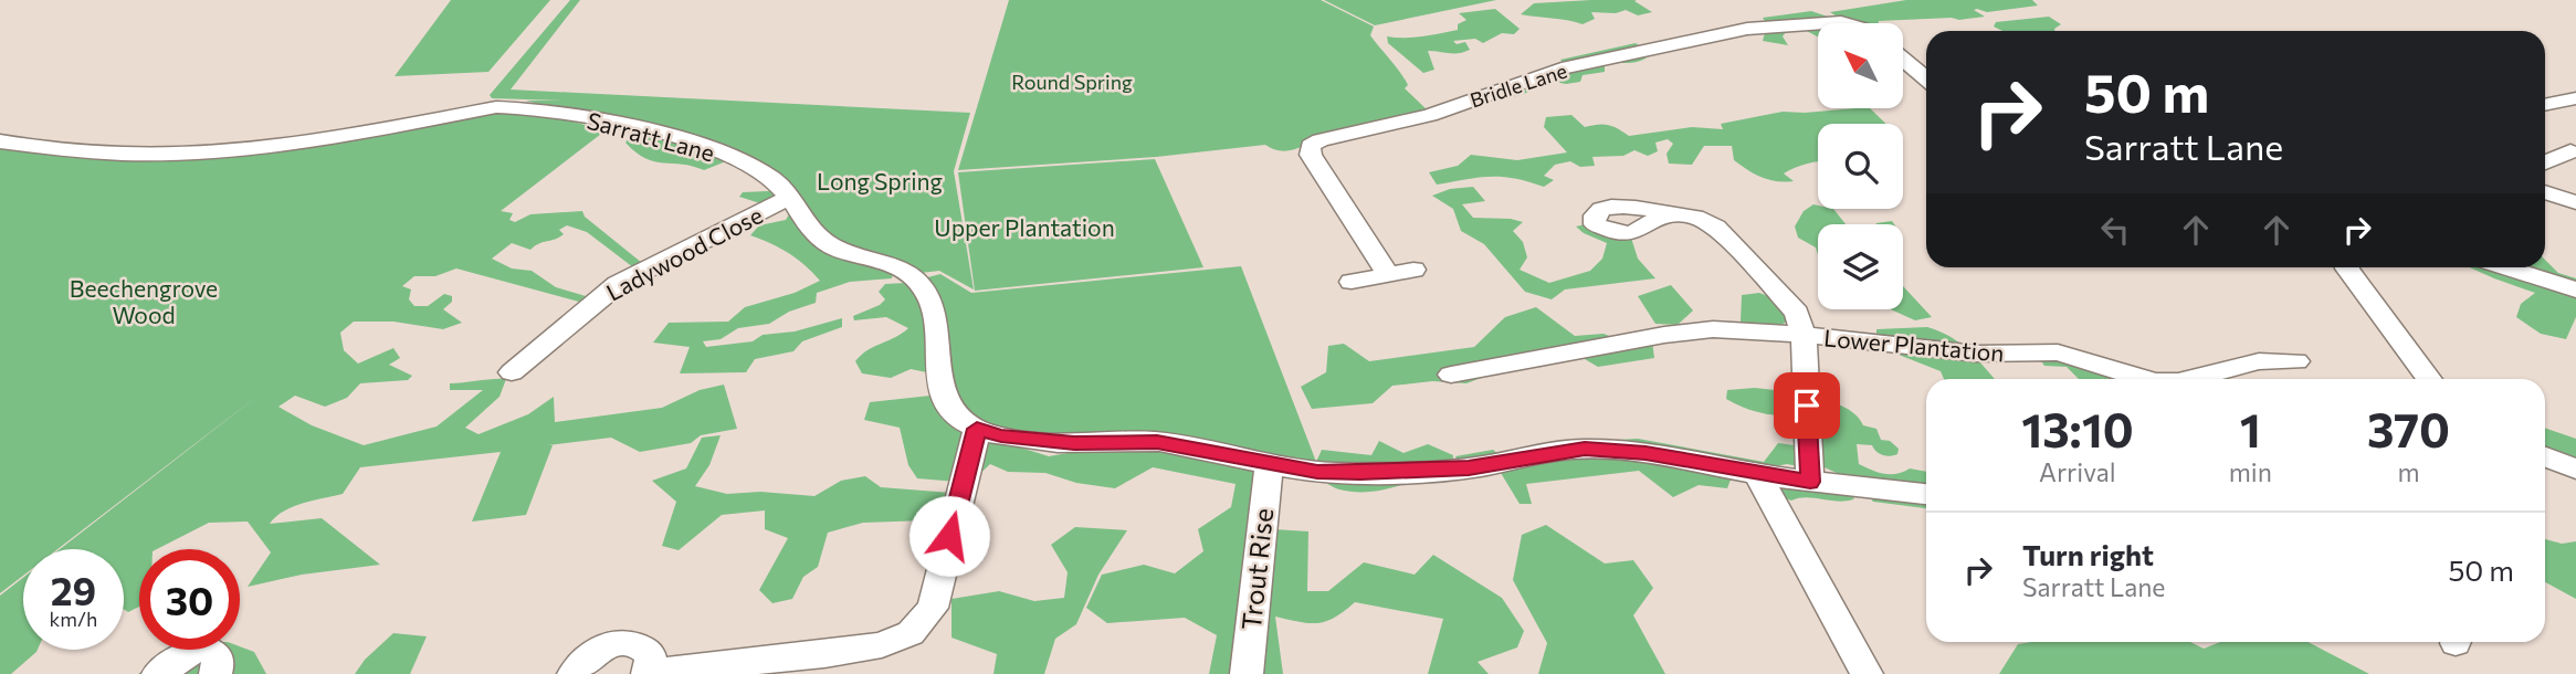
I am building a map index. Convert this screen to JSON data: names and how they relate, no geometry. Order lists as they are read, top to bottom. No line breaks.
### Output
{"streets":{"street":["Bridle Lane","Sarratt Lane","Ladywood Close","Lower Plantation","Trout Rise"]},"crossings":[["Sarratt Lane","Ladywood Close"]],"parks":["Round Spring","Long Spring","Upper Plantation","Beechengrove Wood"],"north":"top left","page":{"turn":["50 m","Sarratt Lane"],"eta":["13:10","Arrival","1","min","370","m"],"list":[{"name":"Turn right","note":"Sarratt Lane","value":"50 m"}],"speed":"29 km/h","limit":"30"}}
